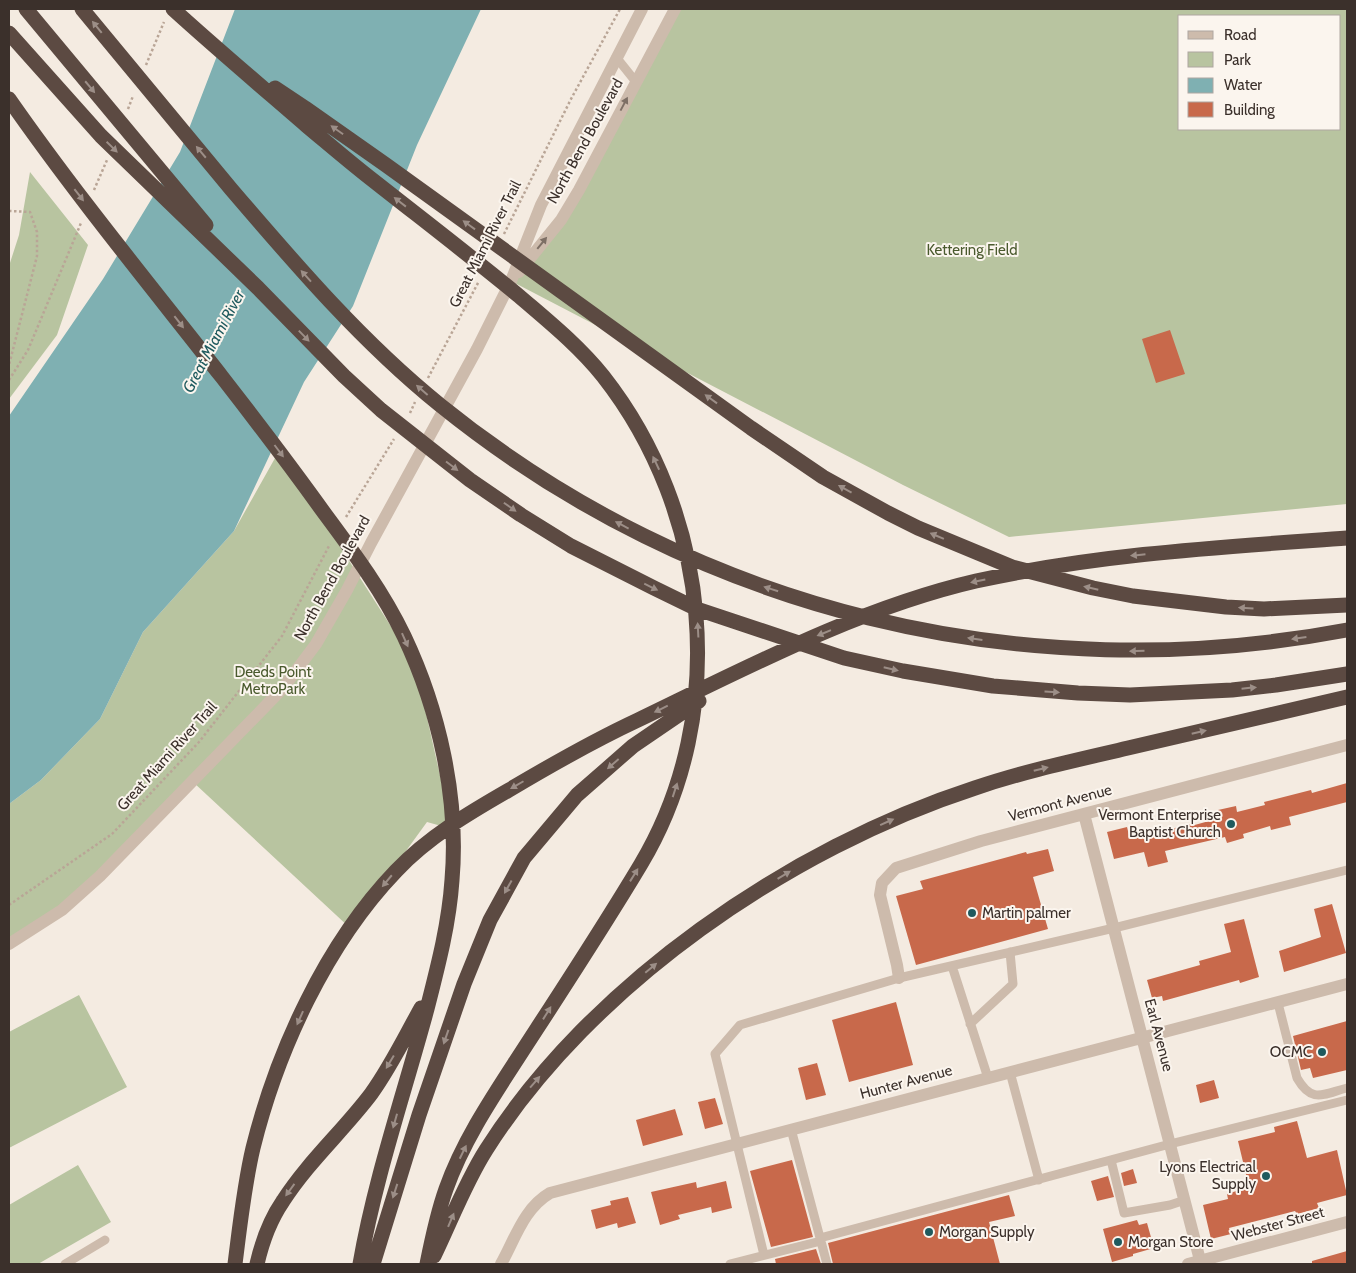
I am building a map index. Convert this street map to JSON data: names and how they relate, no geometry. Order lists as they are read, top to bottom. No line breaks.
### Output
{"streets":{"street":["North Bend Boulevard","Vermont Avenue","Earl Avenue","Hunter Avenue","Webster Street"],"path":["Great Miami River Trail"]},"crossings":[["Vermont Avenue","Earl Avenue"],["Earl Avenue","Hunter Avenue"],["Earl Avenue","Webster Street"]],"water":["Great Miami River"],"parks":["Kettering Field","Deeds Point MetroPark"],"places":["Vermont Enterprise Baptist Church","Martin palmer","OCMC","Lyons Electrical Supply","Morgan Supply","Morgan Store"],"legend":["Road","Park","Water","Building"]}
